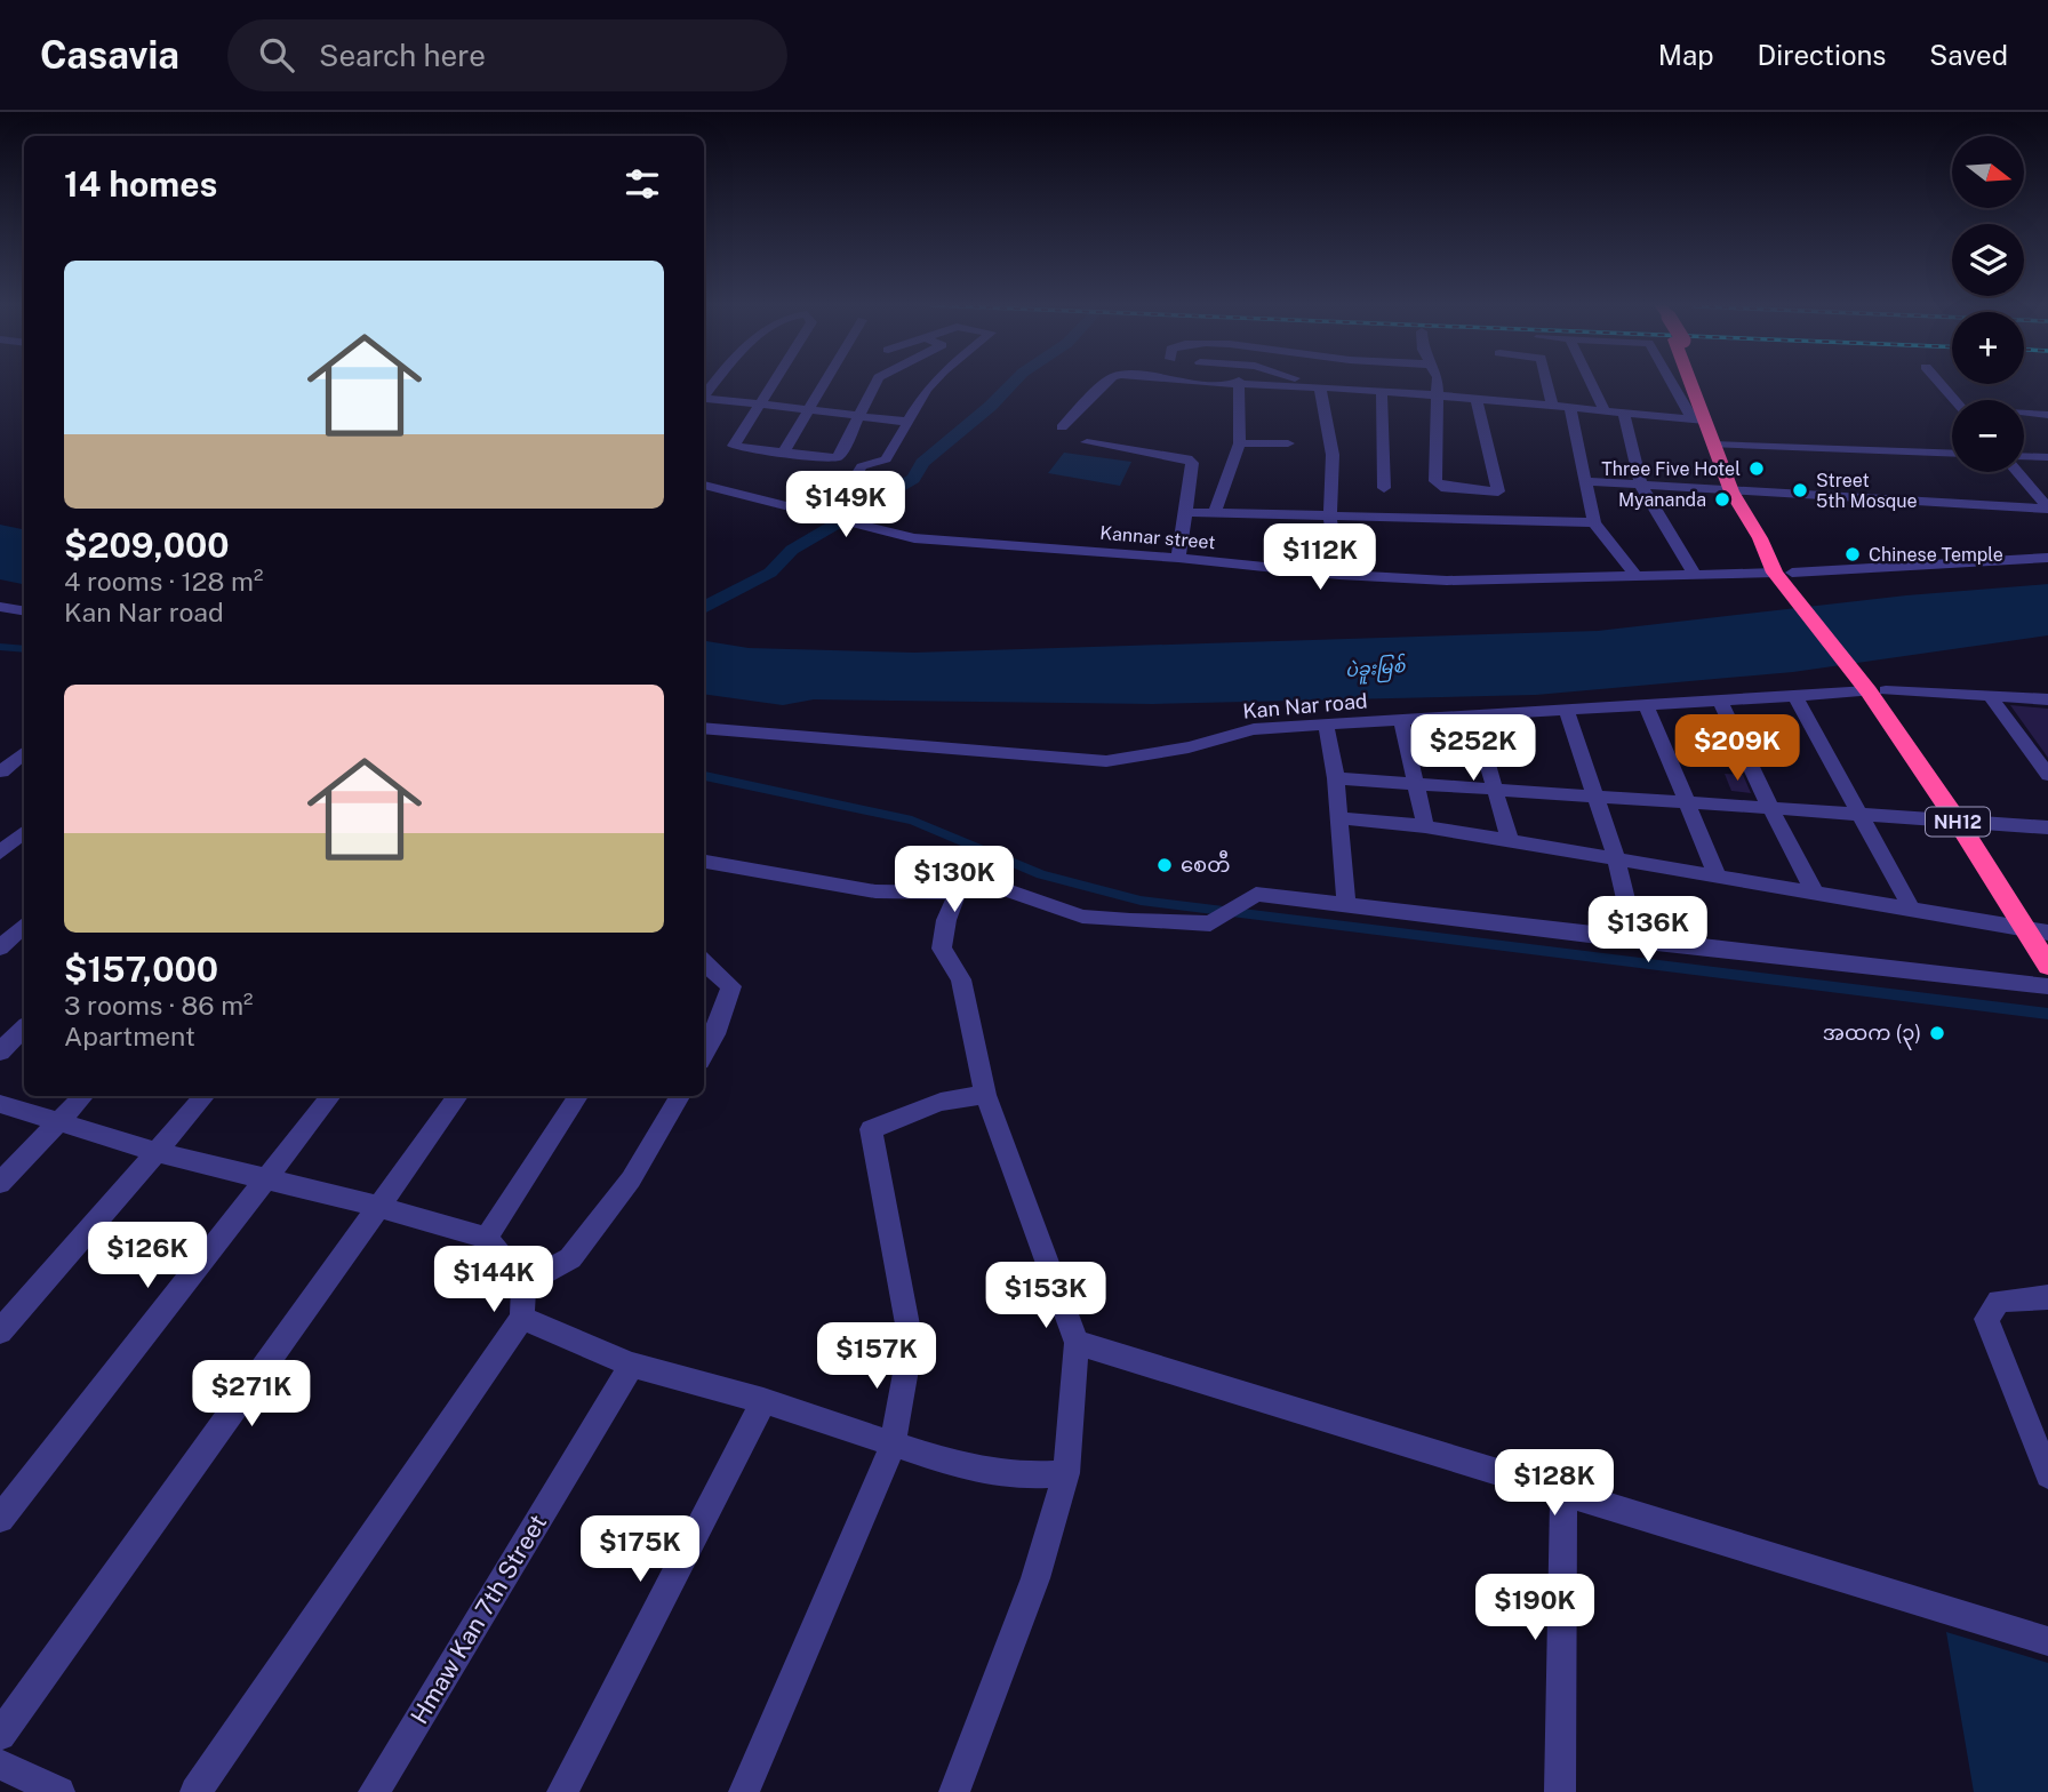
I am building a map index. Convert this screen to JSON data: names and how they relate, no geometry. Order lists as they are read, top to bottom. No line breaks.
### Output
{"streets":{"highway":["NH12"],"street":["Kannar street","Kan Nar road","Hmaw Kan 7th Street"]},"crossings":[["Kannar street","NH12"],["Kan Nar road","NH12"]],"water":["ပဲခူးမြစ်"],"places":["Three Five Hotel","Street 5th Mosque","Myananda","Chinese Temple","စေတီ","အထက (၃)"],"north":"right","page":{"header":"Casavia","search":"Search here","nav":["Map","Directions","Saved"],"map_buttons":["+","−"],"heading":"14 homes","list":[{"name":"$209,000","note":"4 rooms · 128 m² · Kan Nar road"},{"name":"$157,000","note":"3 rooms · 86 m² · Apartment"}],"price":["$149K","$112K","$252K","$209K","$130K","$136K","$126K","$144K","$153K","$157K","$271K","$128K","$175K","$190K"]}}
